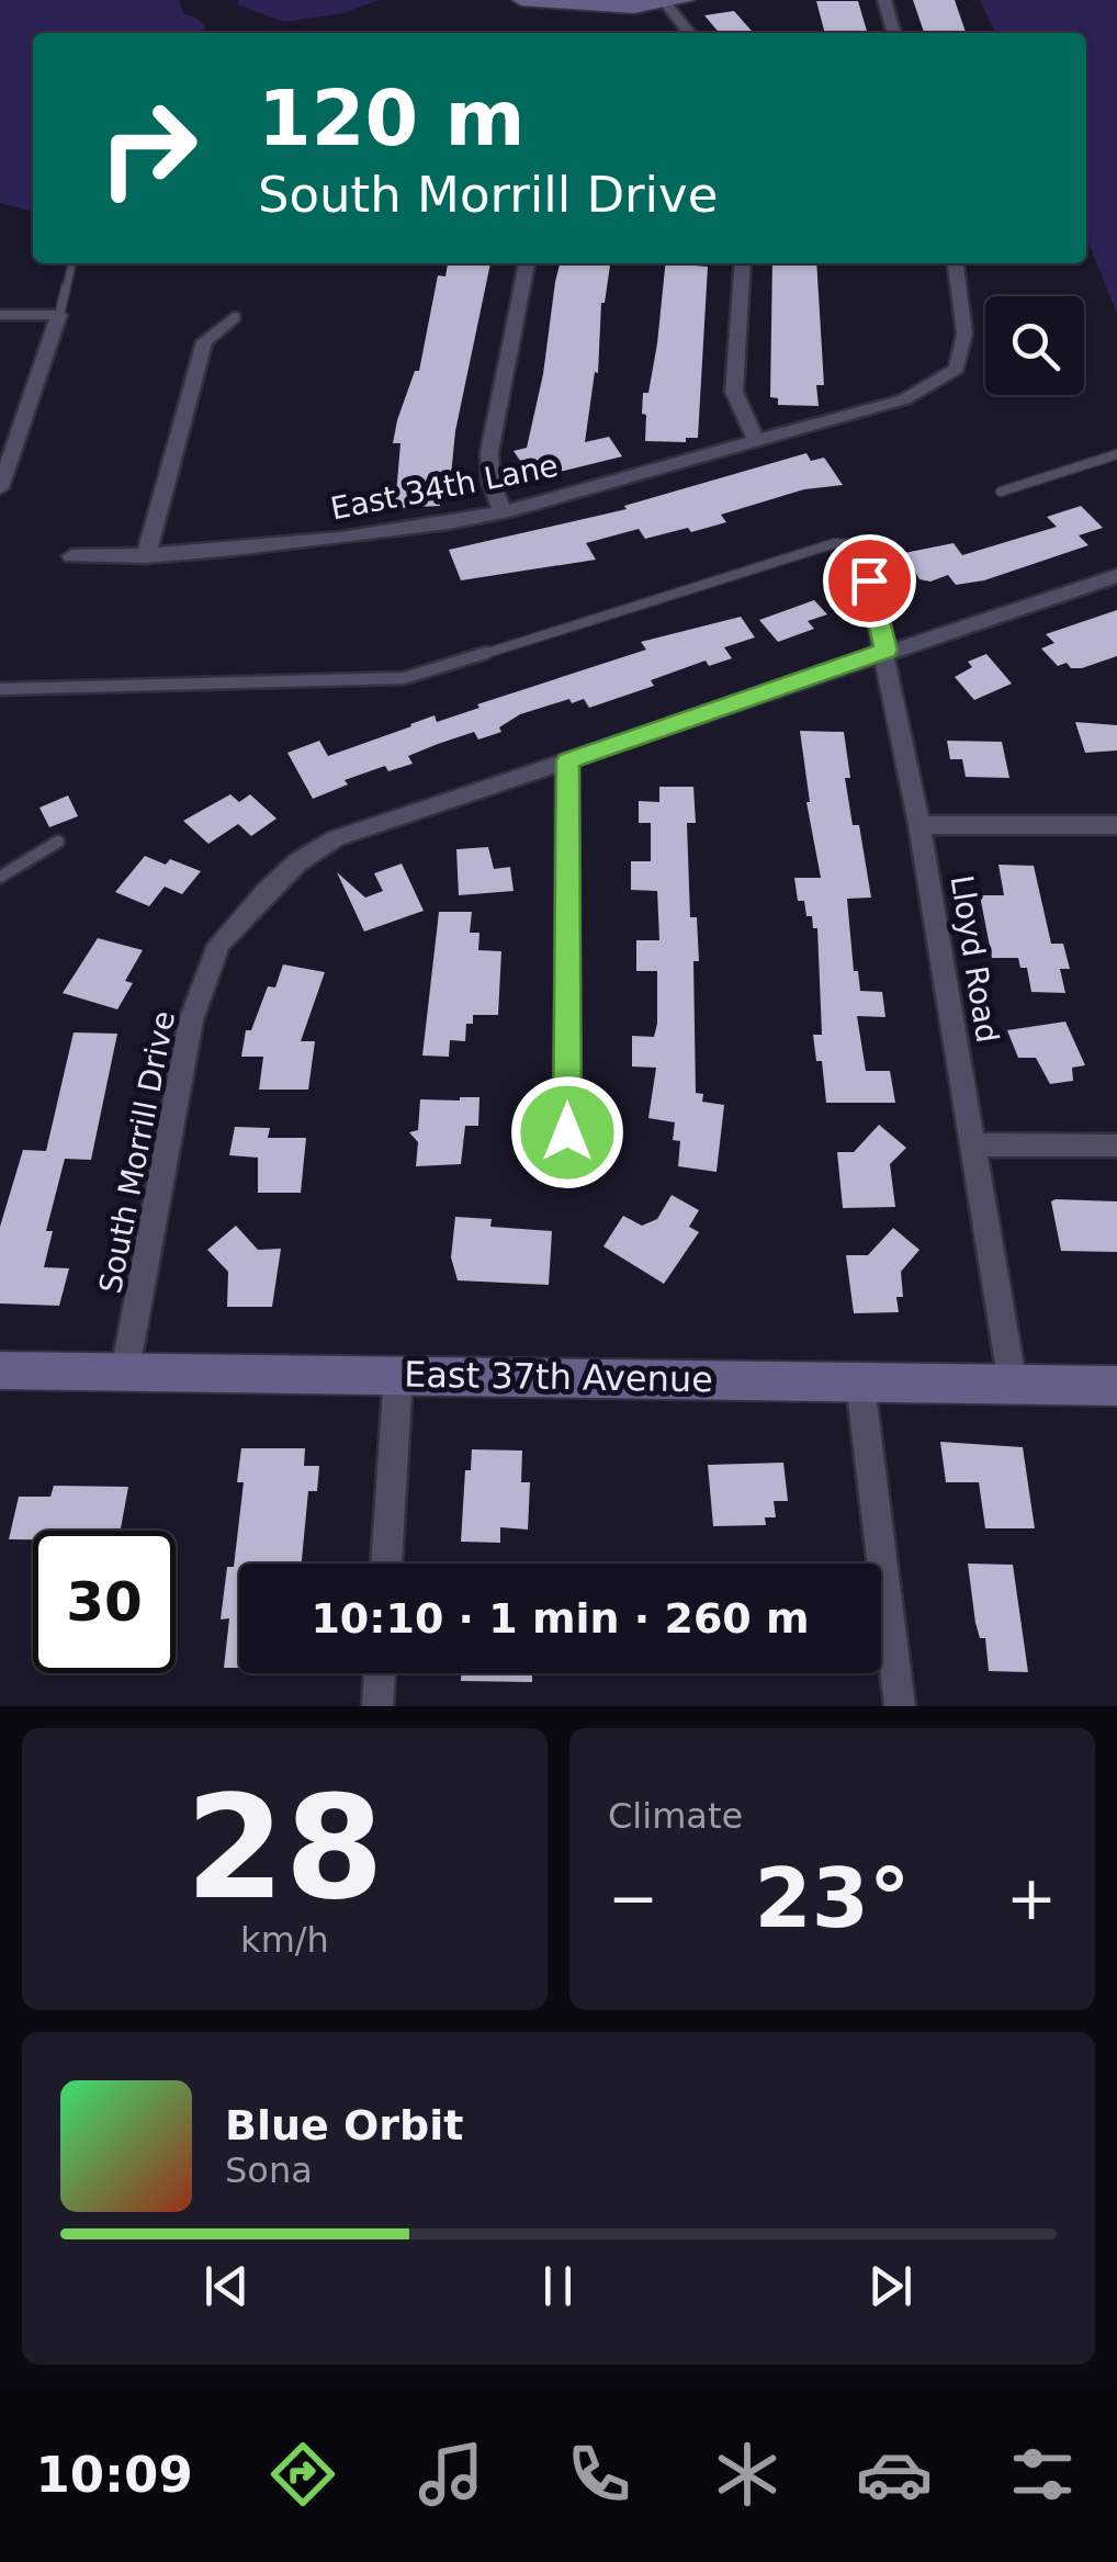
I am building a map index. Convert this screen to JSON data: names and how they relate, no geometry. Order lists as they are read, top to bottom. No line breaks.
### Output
{"streets":{"street":["East 34th Lane","Lloyd Road","South Morrill Drive","East 37th Avenue"]},"crossings":[["Lloyd Road","South Morrill Drive"],["Lloyd Road","East 37th Avenue"],["South Morrill Drive","East 37th Avenue"]],"page":{"turn":["120 m","South Morrill Drive"],"limit":"30","trip":"10:10 · 1 min · 260 m","tile":[["28","km/h"],"Climate"],"heat":["−","23°","+"],"song":["Blue Orbit","Sona"],"tabs":"10:09"}}
